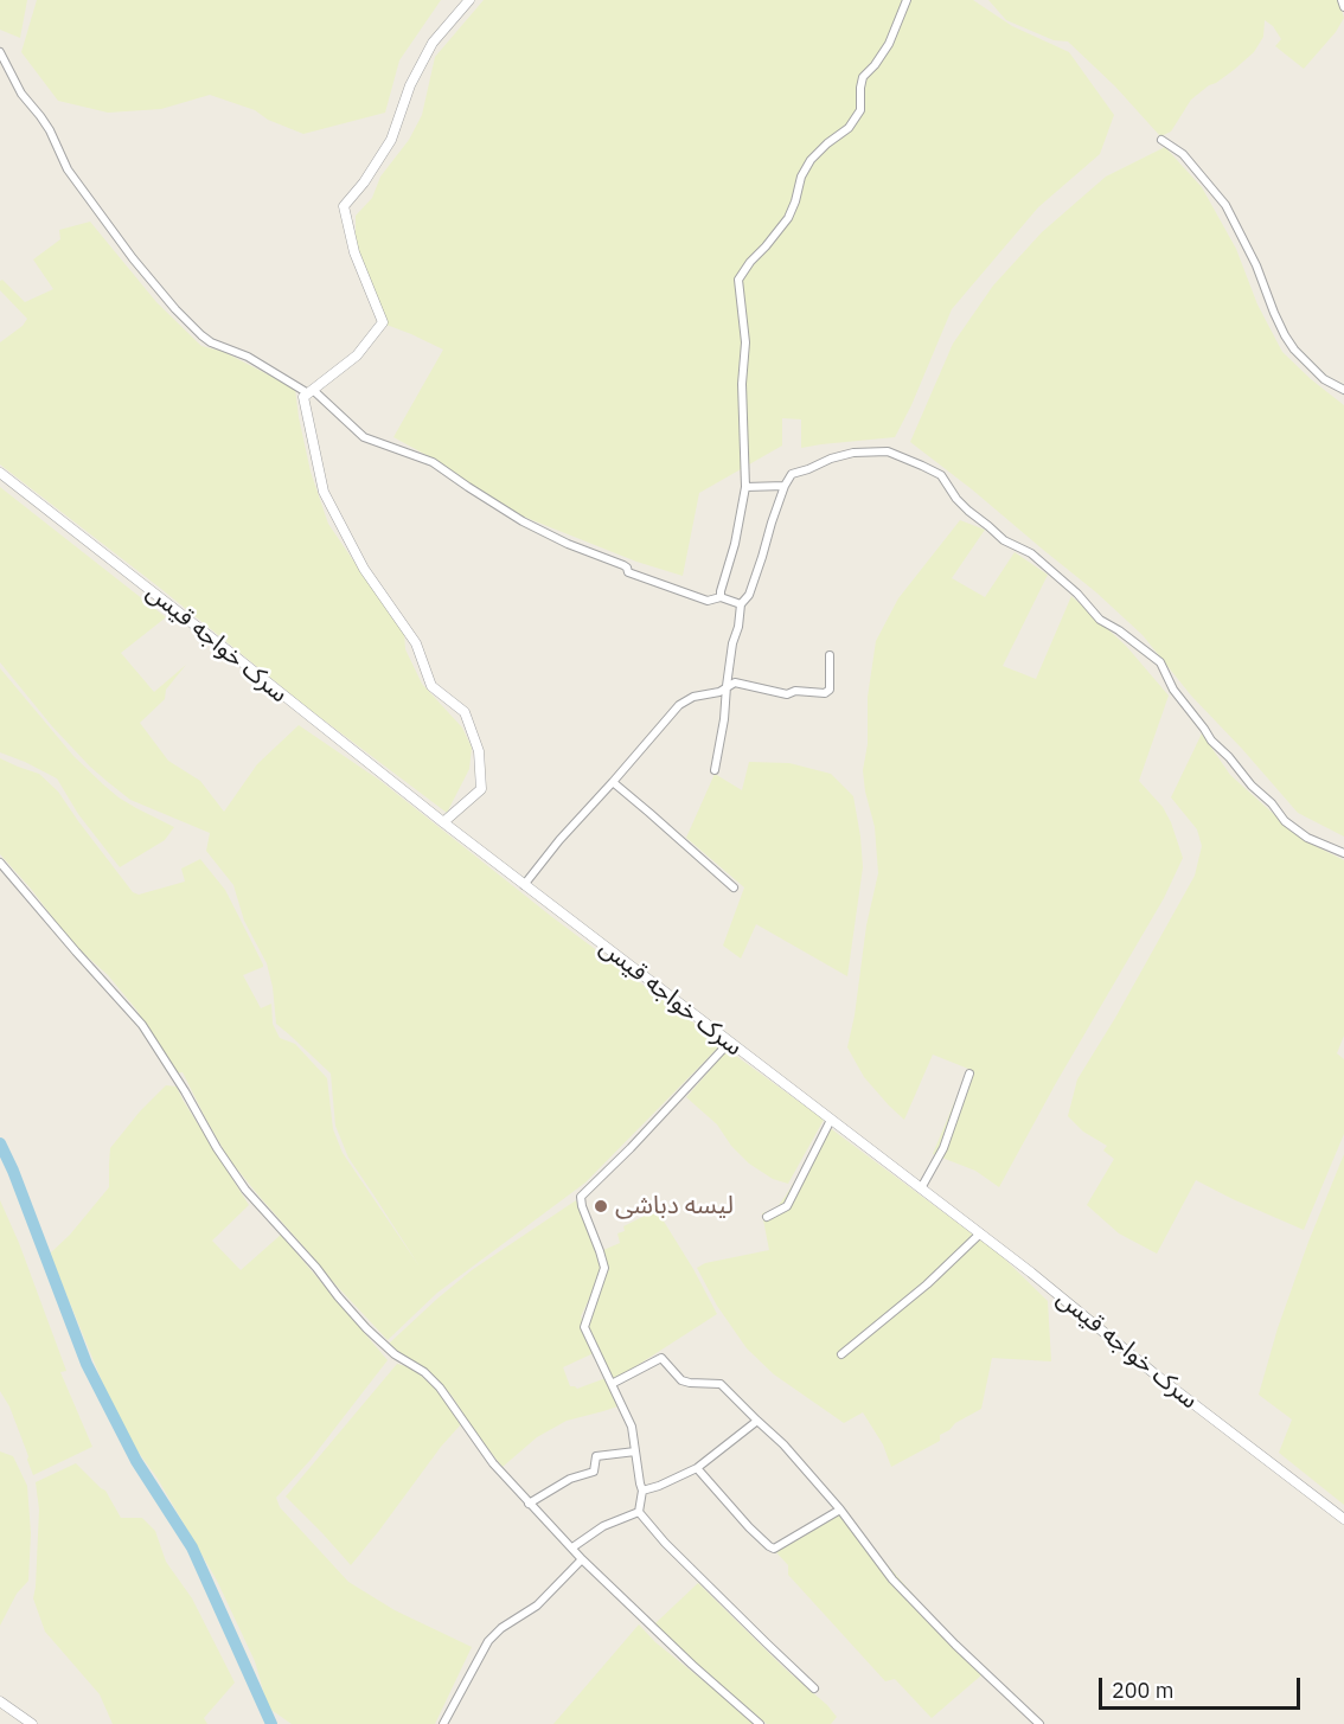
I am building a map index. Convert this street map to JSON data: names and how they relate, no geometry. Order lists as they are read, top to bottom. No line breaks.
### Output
{"streets":{"street":["سرک خواجه قیس"]},"places":["لیسه دباشی"],"scale_bar":"200 m"}
